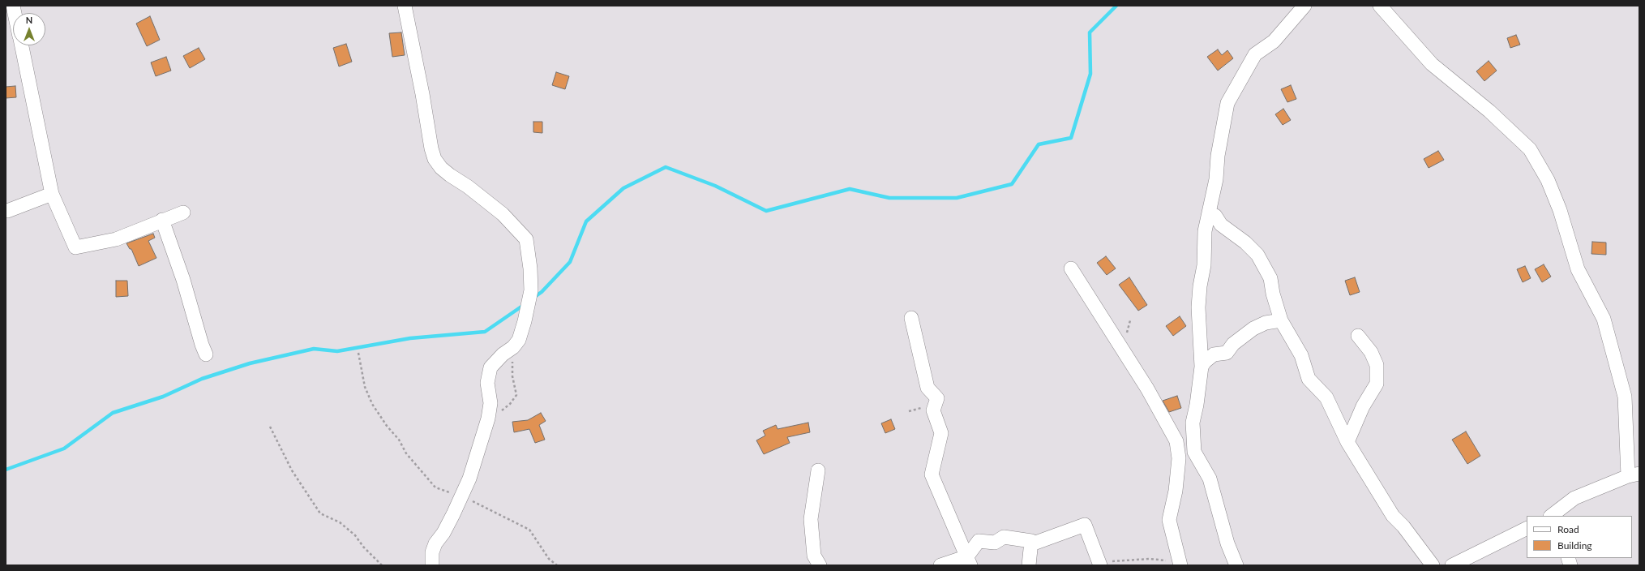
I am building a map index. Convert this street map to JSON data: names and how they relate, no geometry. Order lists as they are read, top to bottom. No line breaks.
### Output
{"legend":["Road","Building"],"north":"top"}
